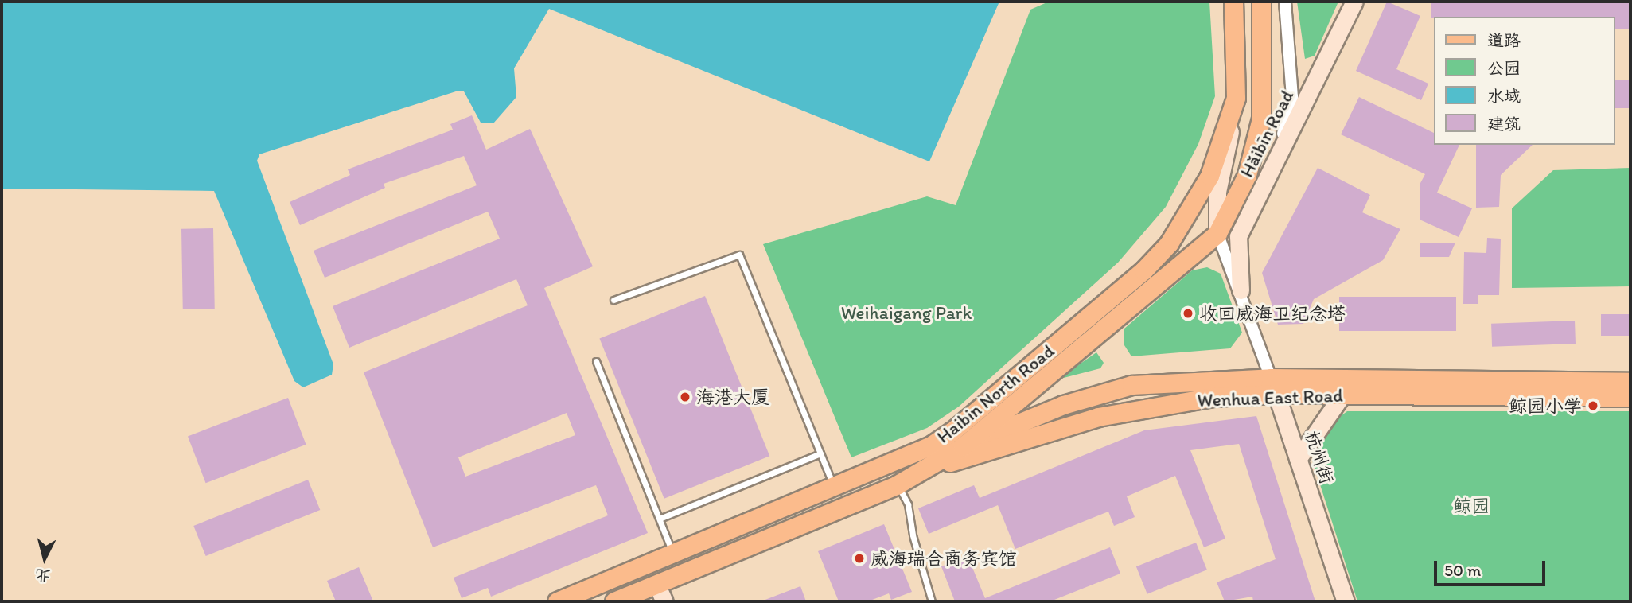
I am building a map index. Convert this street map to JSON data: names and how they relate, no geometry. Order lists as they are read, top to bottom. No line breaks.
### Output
{"streets":{"main road":["Hǎibīn Road","Haibin North Road","Wenhua East Road","杭州街"]},"crossings":[["Hǎibīn Road","杭州街"],["Haibin North Road","Wenhua East Road"],["Haibin North Road","杭州街"],["Wenhua East Road","杭州街"]],"parks":["Weihaigang Park","鲸园"],"places":["收回威海卫纪念塔","海港大厦","鲸园小学","威海瑞合商务宾馆"],"legend":["道路","公园","水域","建筑"],"scale_bar":"50 m","north":"bottom"}
